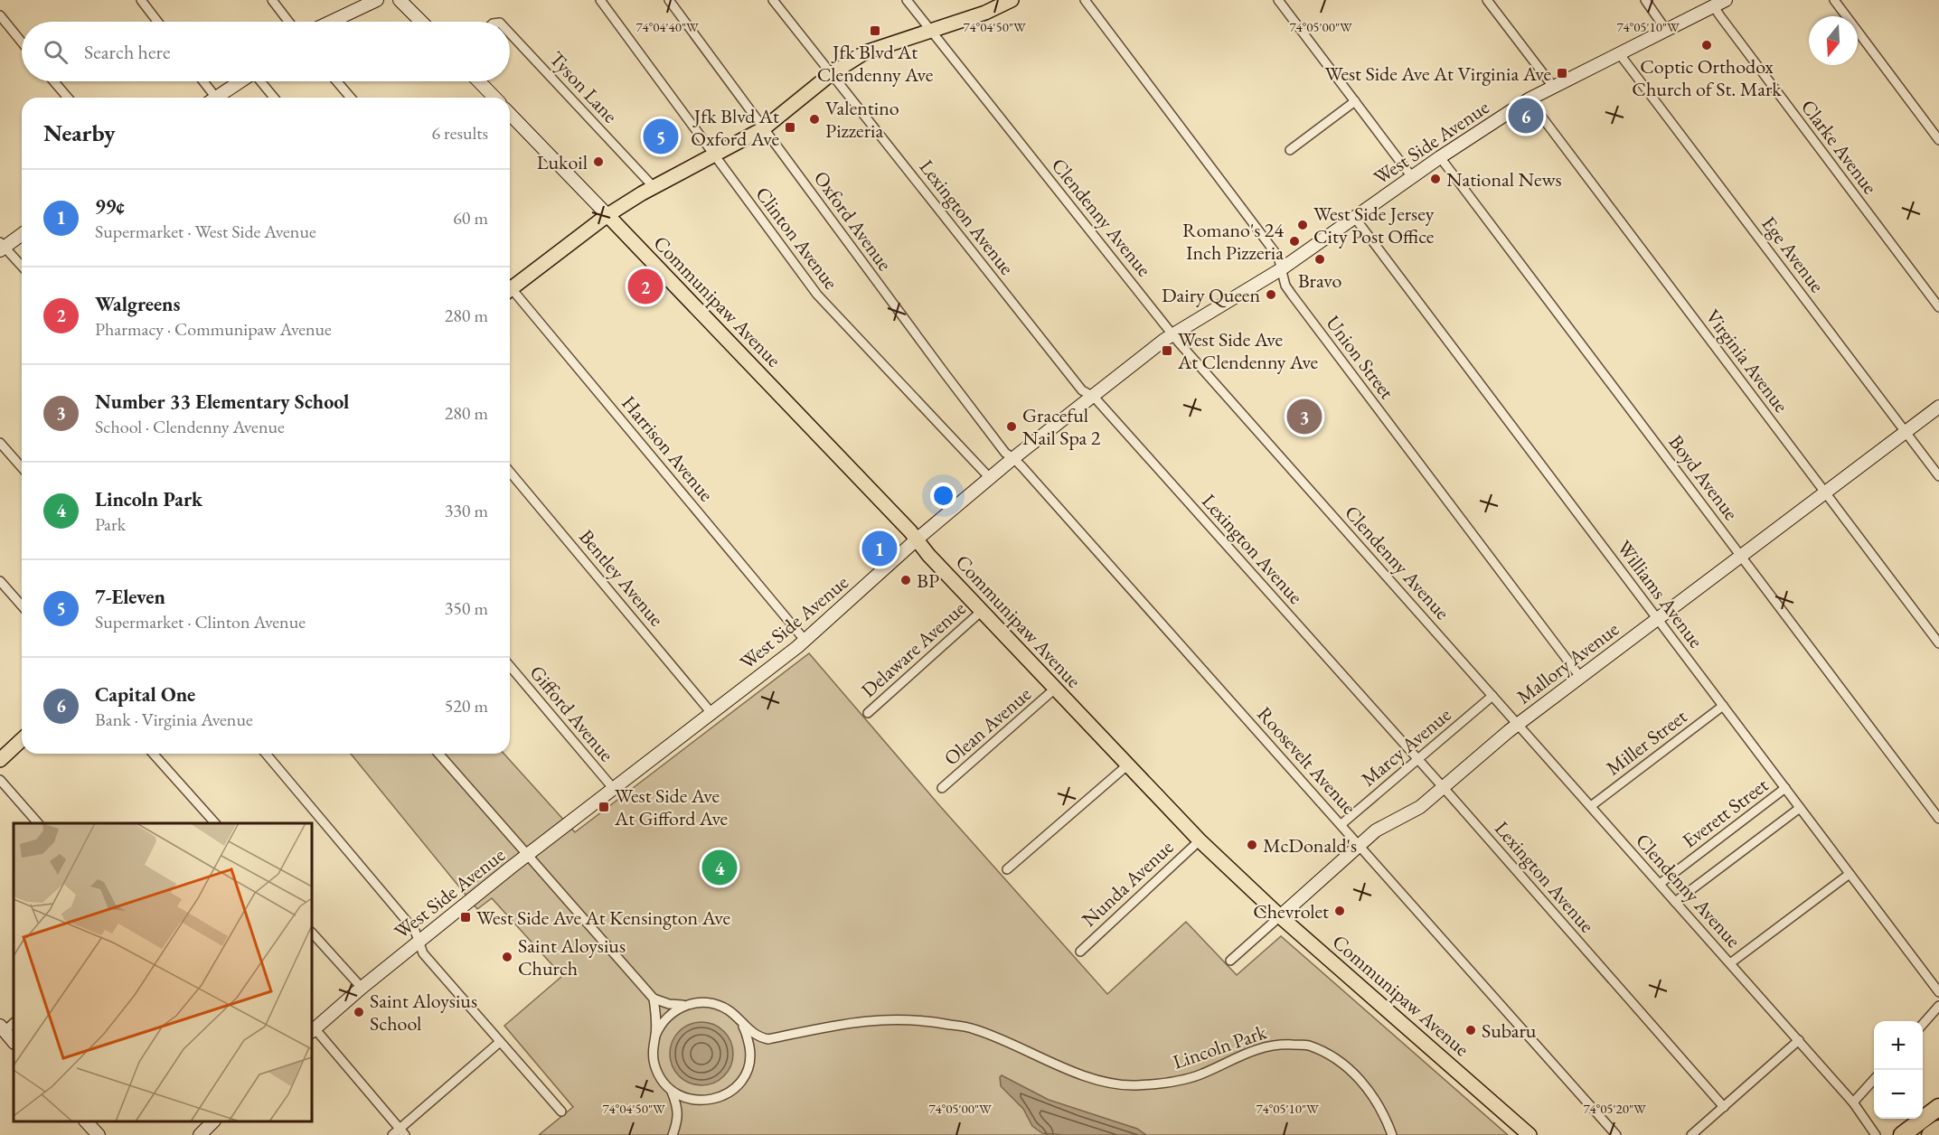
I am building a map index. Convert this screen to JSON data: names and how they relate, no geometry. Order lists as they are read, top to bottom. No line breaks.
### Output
{"streets":{"main road":["West Side Avenue","Communipaw Avenue","Mallory Avenue"],"street":["Tyson Lane","Clarke Avenue","Lexington Avenue","Clendenny Avenue","Oxford Avenue","Clinton Avenue","Ege Avenue","Union Street","Virginia Avenue","Harrison Avenue","Boyd Avenue","Bentley Avenue","Williams Avenue","Delaware Avenue","Gifford Avenue","Olean Avenue","Miller Street","Marcy Avenue","Roosevelt Avenue","Everett Street","Nunda Avenue","Lincoln Park"]},"crossings":[["West Side Avenue","Clarke Avenue"],["West Side Avenue","Lexington Avenue"],["West Side Avenue","Clendenny Avenue"],["West Side Avenue","Oxford Avenue"],["West Side Avenue","Clinton Avenue"],["West Side Avenue","Ege Avenue"],["West Side Avenue","Communipaw Avenue"],["West Side Avenue","Union Street"],["West Side Avenue","Virginia Avenue"],["West Side Avenue","Harrison Avenue"],["West Side Avenue","Boyd Avenue"],["West Side Avenue","Bentley Avenue"],["West Side Avenue","Williams Avenue"],["West Side Avenue","Gifford Avenue"],["West Side Avenue","Roosevelt Avenue"],["Lexington Avenue","Mallory Avenue"],["Lexington Avenue","Marcy Avenue"],["Clendenny Avenue","Mallory Avenue"],["Clendenny Avenue","Miller Street"],["Clendenny Avenue","Marcy Avenue"],["Clendenny Avenue","Everett Street"],["Oxford Avenue","Roosevelt Avenue"],["Ege Avenue","Mallory Avenue"],["Communipaw Avenue","Delaware Avenue"],["Communipaw Avenue","Mallory Avenue"],["Communipaw Avenue","Olean Avenue"],["Communipaw Avenue","Nunda Avenue"],["Union Street","Mallory Avenue"],["Virginia Avenue","Mallory Avenue"],["Boyd Avenue","Mallory Avenue"],["Williams Avenue","Mallory Avenue"],["Williams Avenue","Miller Street"],["Williams Avenue","Everett Street"],["Mallory Avenue","Roosevelt Avenue"],["Marcy Avenue","Roosevelt Avenue"]],"places":{"transit":["Jfk Blvd At Clendenny Ave","West Side Ave At Virginia Ave","Jfk Blvd At Oxford Ave","West Side Ave At Clendenny Ave","West Side Ave At Gifford Ave","West Side Ave At Kensington Ave"],"other":["Coptic Orthodox Church of St. Mark","Valentino Pizzeria","Lukoil","National News","West Side Jersey City Post Office","Romano's 24 Inch Pizzeria","Bravo","Dairy Queen","Graceful Nail Spa 2","BP","McDonald's","Chevrolet","Saint Aloysius Church","Saint Aloysius School","Subaru"]},"north":"bottom","page":{"search":"Search here","pins":["6","5","2","3","1","4"],"heading":["Nearby","6 results"],"list":[{"mark":"1","name":"99¢","note":"Supermarket · West Side Avenue","value":"60 m"},{"mark":"2","name":"Walgreens","note":"Pharmacy · Communipaw Avenue","value":"280 m"},{"mark":"3","name":"Number 33 Elementary School","note":"School · Clendenny Avenue","value":"280 m"},{"mark":"4","name":"Lincoln Park","note":"Park","value":"330 m"},{"mark":"5","name":"7-Eleven","note":"Supermarket · Clinton Avenue","value":"350 m"},{"mark":"6","name":"Capital One","note":"Bank · Virginia Avenue","value":"520 m"}],"map_buttons":["+","−"]},"coordinates":["74°04'40\"W","74°04'50\"W","74°05'00\"W","74°05'10\"W","74°05'20\"W"]}
